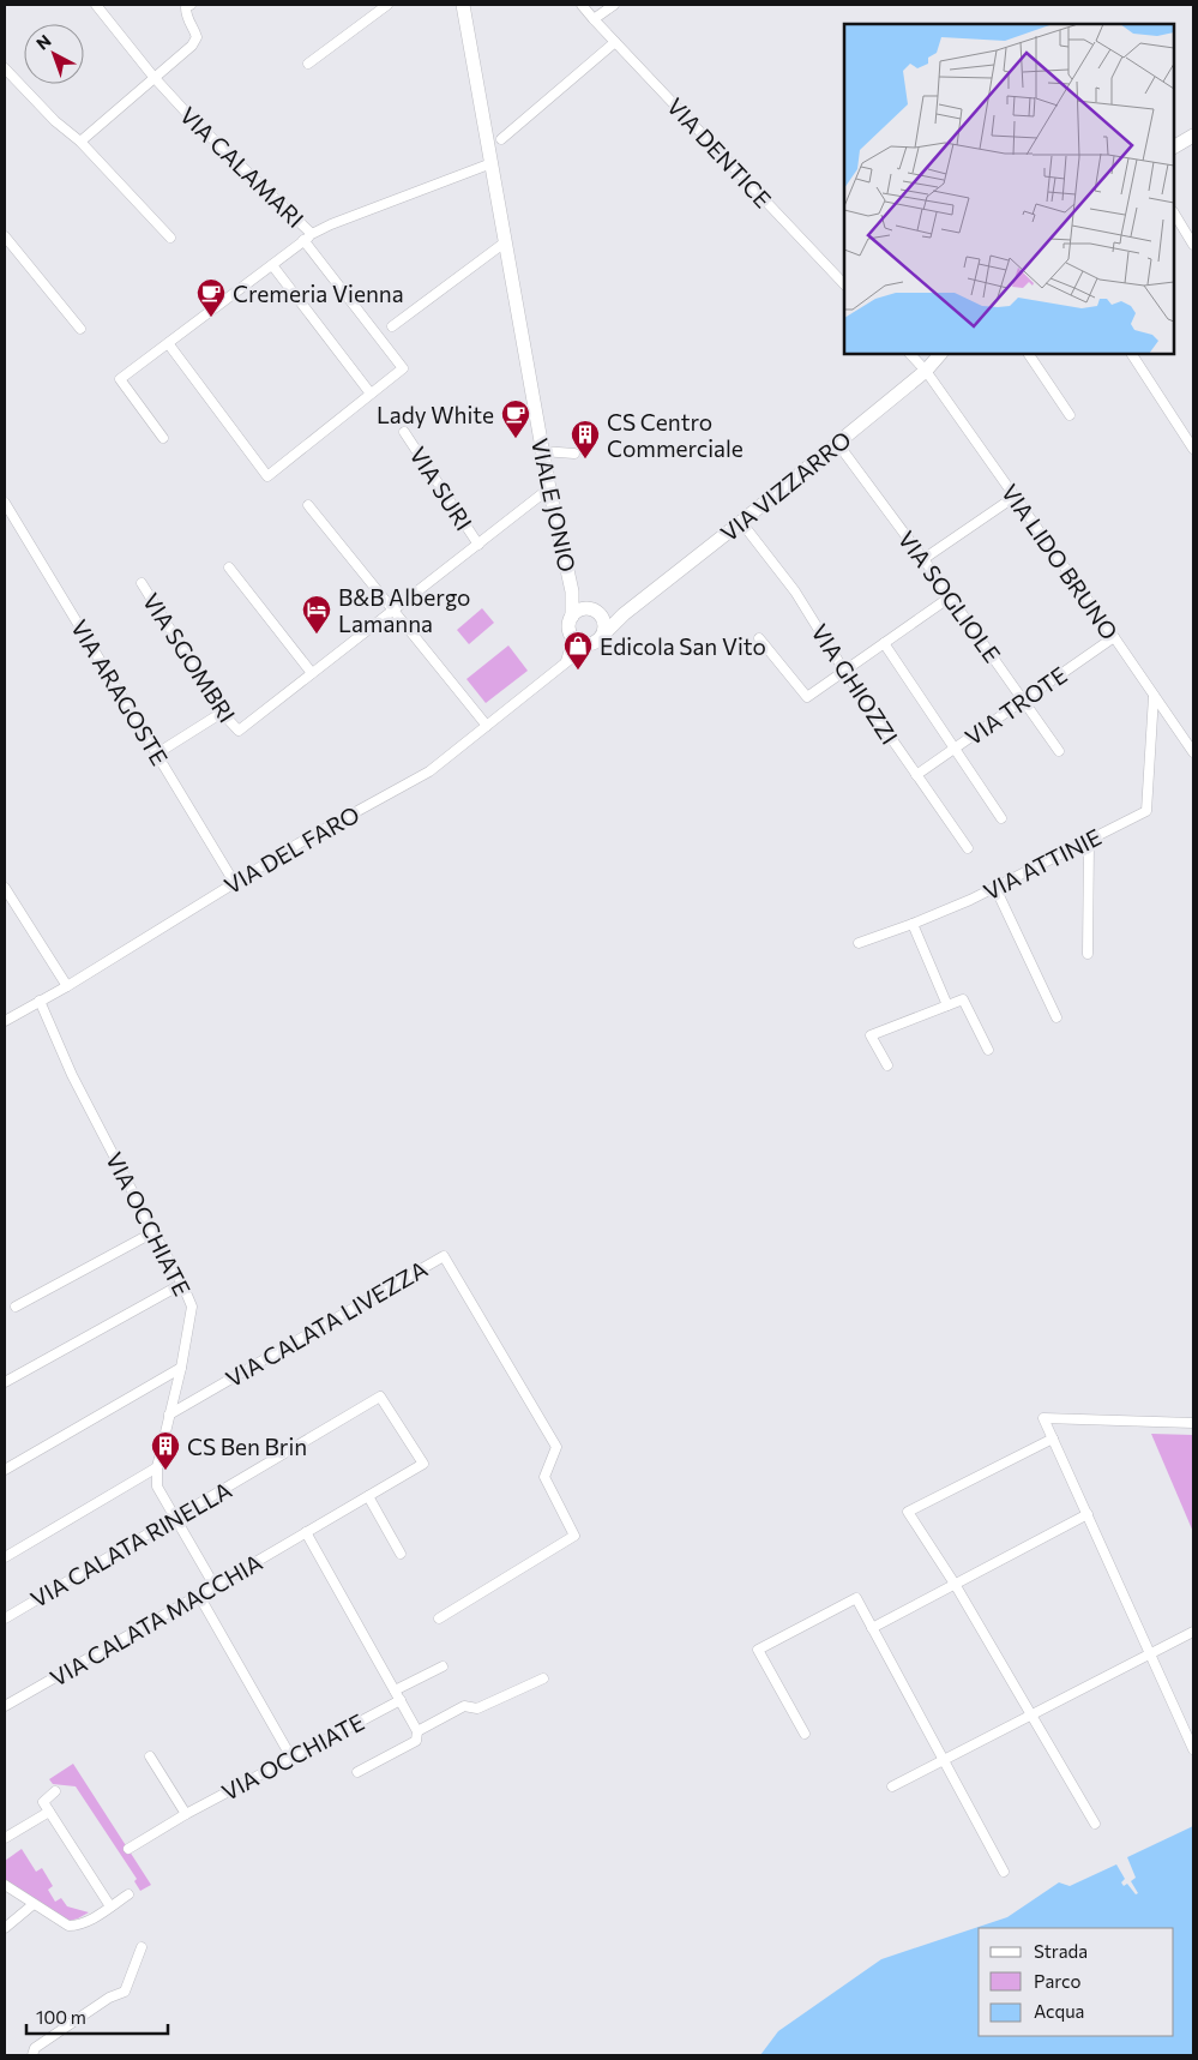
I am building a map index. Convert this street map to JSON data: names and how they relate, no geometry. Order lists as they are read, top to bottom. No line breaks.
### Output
{"streets":{"street":["VIA DENTICE","VIA CALAMARI","VIA VIZZARRO","VIA SURI","VIALE JONIO","VIA LIDO BRUNO","VIA SOGLIOLE","VIA SGOMBRI","VIA GHIOZZI","VIA ARAGOSTE","VIA TROTE","VIA DEL FARO","VIA ATTINIE","VIA OCCHIATE","VIA CALATA LIVEZZA","VIA CALATA RINELLA","VIA CALATA MACCHIA"]},"crossings":[["VIA CALAMARI","VIALE JONIO"],["VIA VIZZARRO","VIALE JONIO"],["VIA VIZZARRO","VIA LIDO BRUNO"],["VIA VIZZARRO","VIA SOGLIOLE"],["VIA VIZZARRO","VIA GHIOZZI"],["VIA VIZZARRO","VIA DEL FARO"],["VIALE JONIO","VIA DEL FARO"],["VIA LIDO BRUNO","VIA TROTE"],["VIA LIDO BRUNO","VIA ATTINIE"],["VIA SOGLIOLE","VIA TROTE"],["VIA GHIOZZI","VIA TROTE"],["VIA ARAGOSTE","VIA DEL FARO"],["VIA DEL FARO","VIA OCCHIATE"],["VIA OCCHIATE","VIA CALATA LIVEZZA"],["VIA OCCHIATE","VIA CALATA RINELLA"],["VIA OCCHIATE","VIA CALATA MACCHIA"],["VIA CALATA RINELLA","VIA CALATA MACCHIA"]],"places":{"cafe":["Cremeria Vienna","Lady White"],"building":["CS Centro Commerciale","CS Ben Brin"],"hotel":["B&B Albergo Lamanna"],"shop":["Edicola San Vito"]},"legend":["Strada","Parco","Acqua"],"scale_bar":"100 m","north":"top left"}
